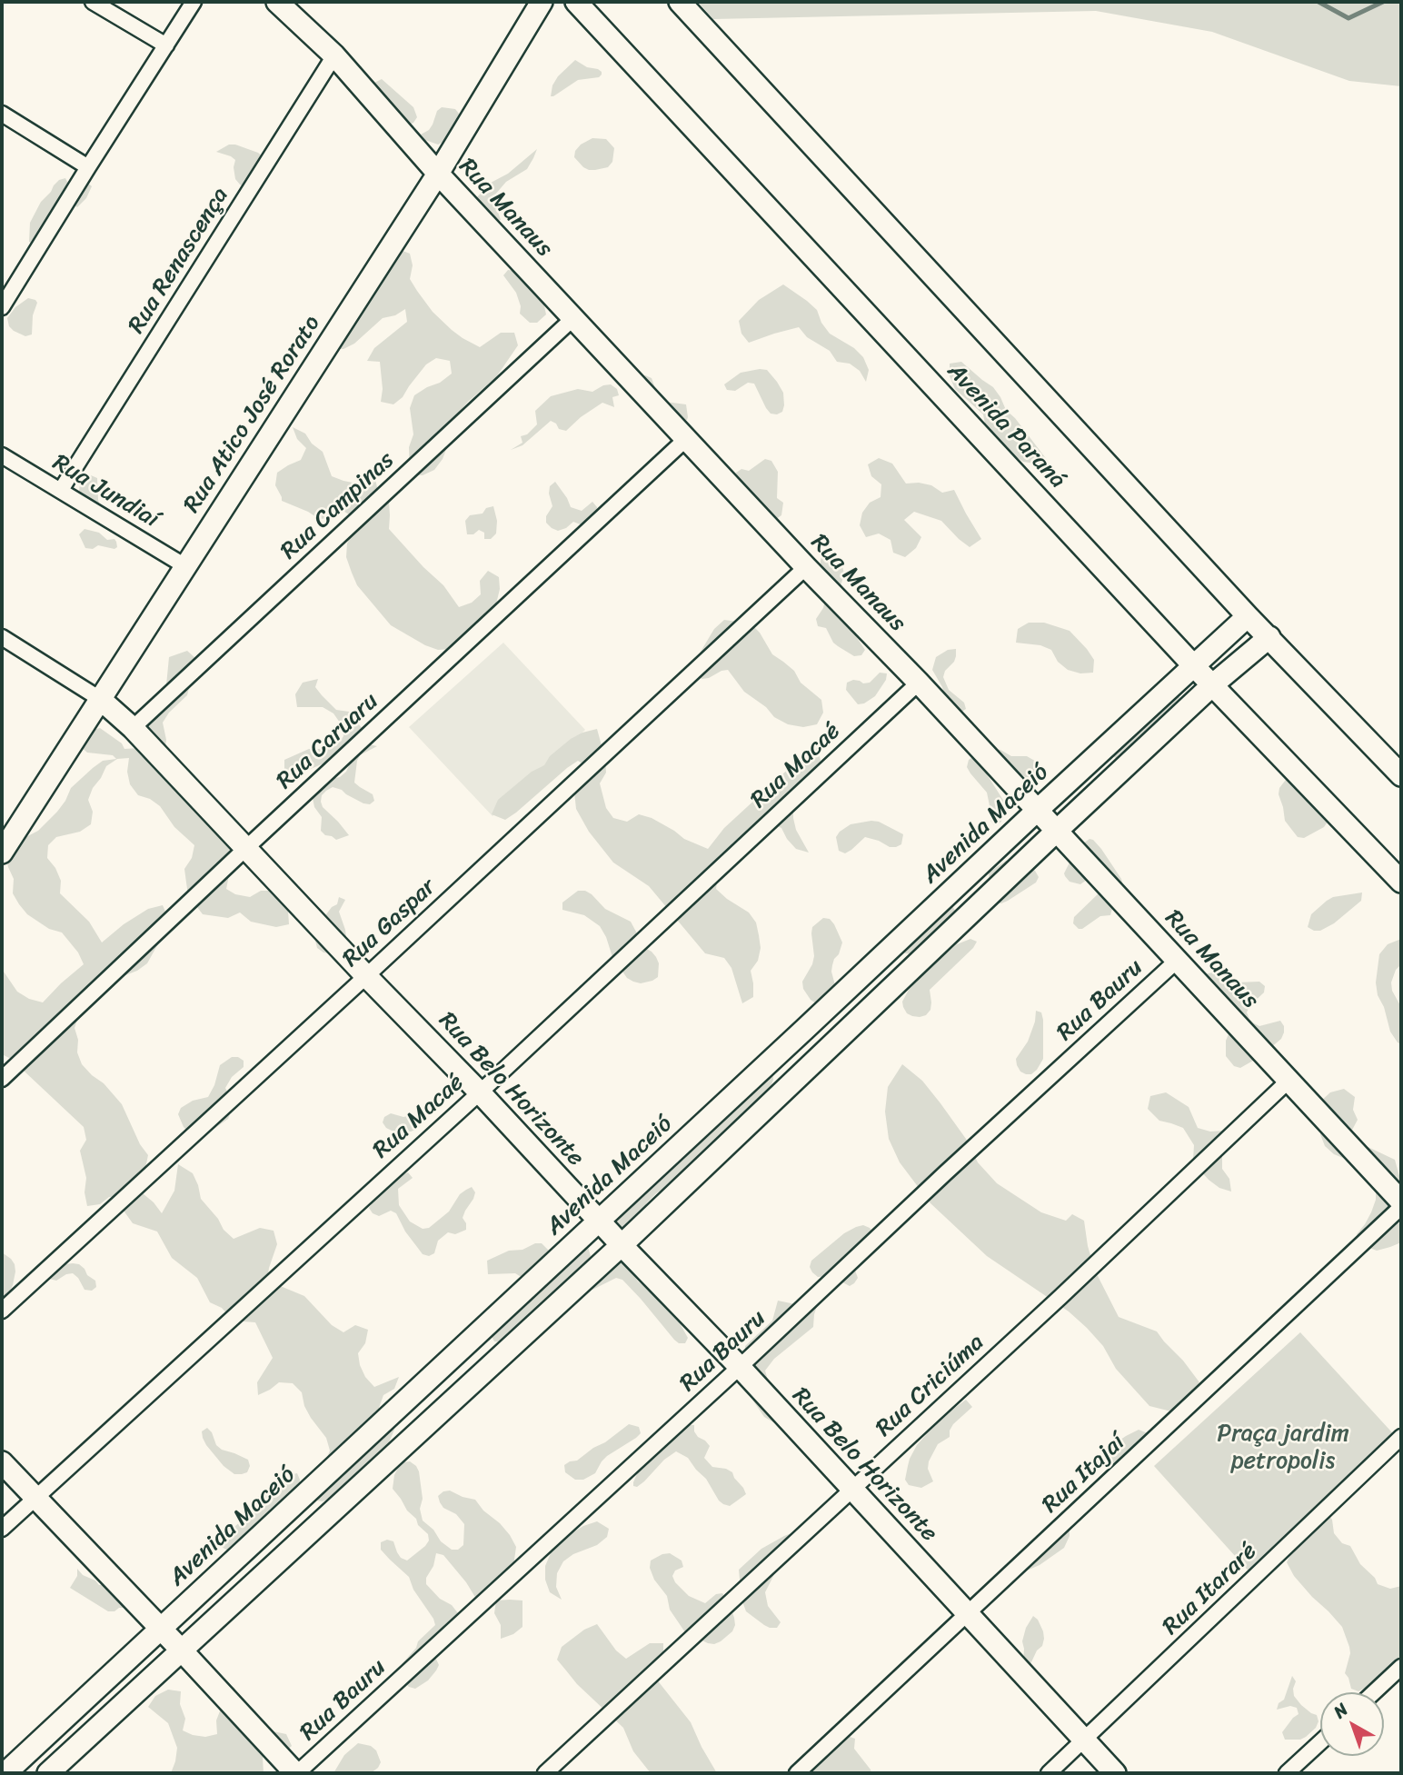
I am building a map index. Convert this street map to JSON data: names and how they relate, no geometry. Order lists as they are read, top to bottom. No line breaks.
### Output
{"streets":{"street":["Rua Manaus","Rua Renascença","Rua Atico José Rorato","Avenida Paraná","Rua Jundiaí","Rua Campinas","Rua Caruaru","Rua Macaé","Avenida Maceió","Rua Gaspar","Rua Bauru","Rua Belo Horizonte","Rua Criciúma","Rua Itajaí","Rua Itararé"]},"crossings":[["Rua Manaus","Rua Renascença"],["Rua Manaus","Rua Atico José Rorato"],["Rua Manaus","Rua Campinas"],["Rua Manaus","Rua Caruaru"],["Rua Manaus","Rua Macaé"],["Rua Manaus","Avenida Maceió"],["Rua Manaus","Rua Gaspar"],["Rua Manaus","Rua Bauru"],["Rua Manaus","Rua Criciúma"],["Rua Renascença","Rua Jundiaí"],["Rua Atico José Rorato","Rua Jundiaí"],["Rua Atico José Rorato","Rua Belo Horizonte"],["Avenida Paraná","Avenida Maceió"],["Rua Campinas","Rua Belo Horizonte"],["Rua Caruaru","Rua Belo Horizonte"],["Rua Macaé","Rua Belo Horizonte"],["Avenida Maceió","Rua Belo Horizonte"],["Rua Gaspar","Rua Belo Horizonte"],["Rua Bauru","Rua Belo Horizonte"],["Rua Belo Horizonte","Rua Criciúma"],["Rua Belo Horizonte","Rua Itajaí"],["Rua Belo Horizonte","Rua Itararé"]],"parks":["Praça jardim petropolis"],"north":"top left"}
